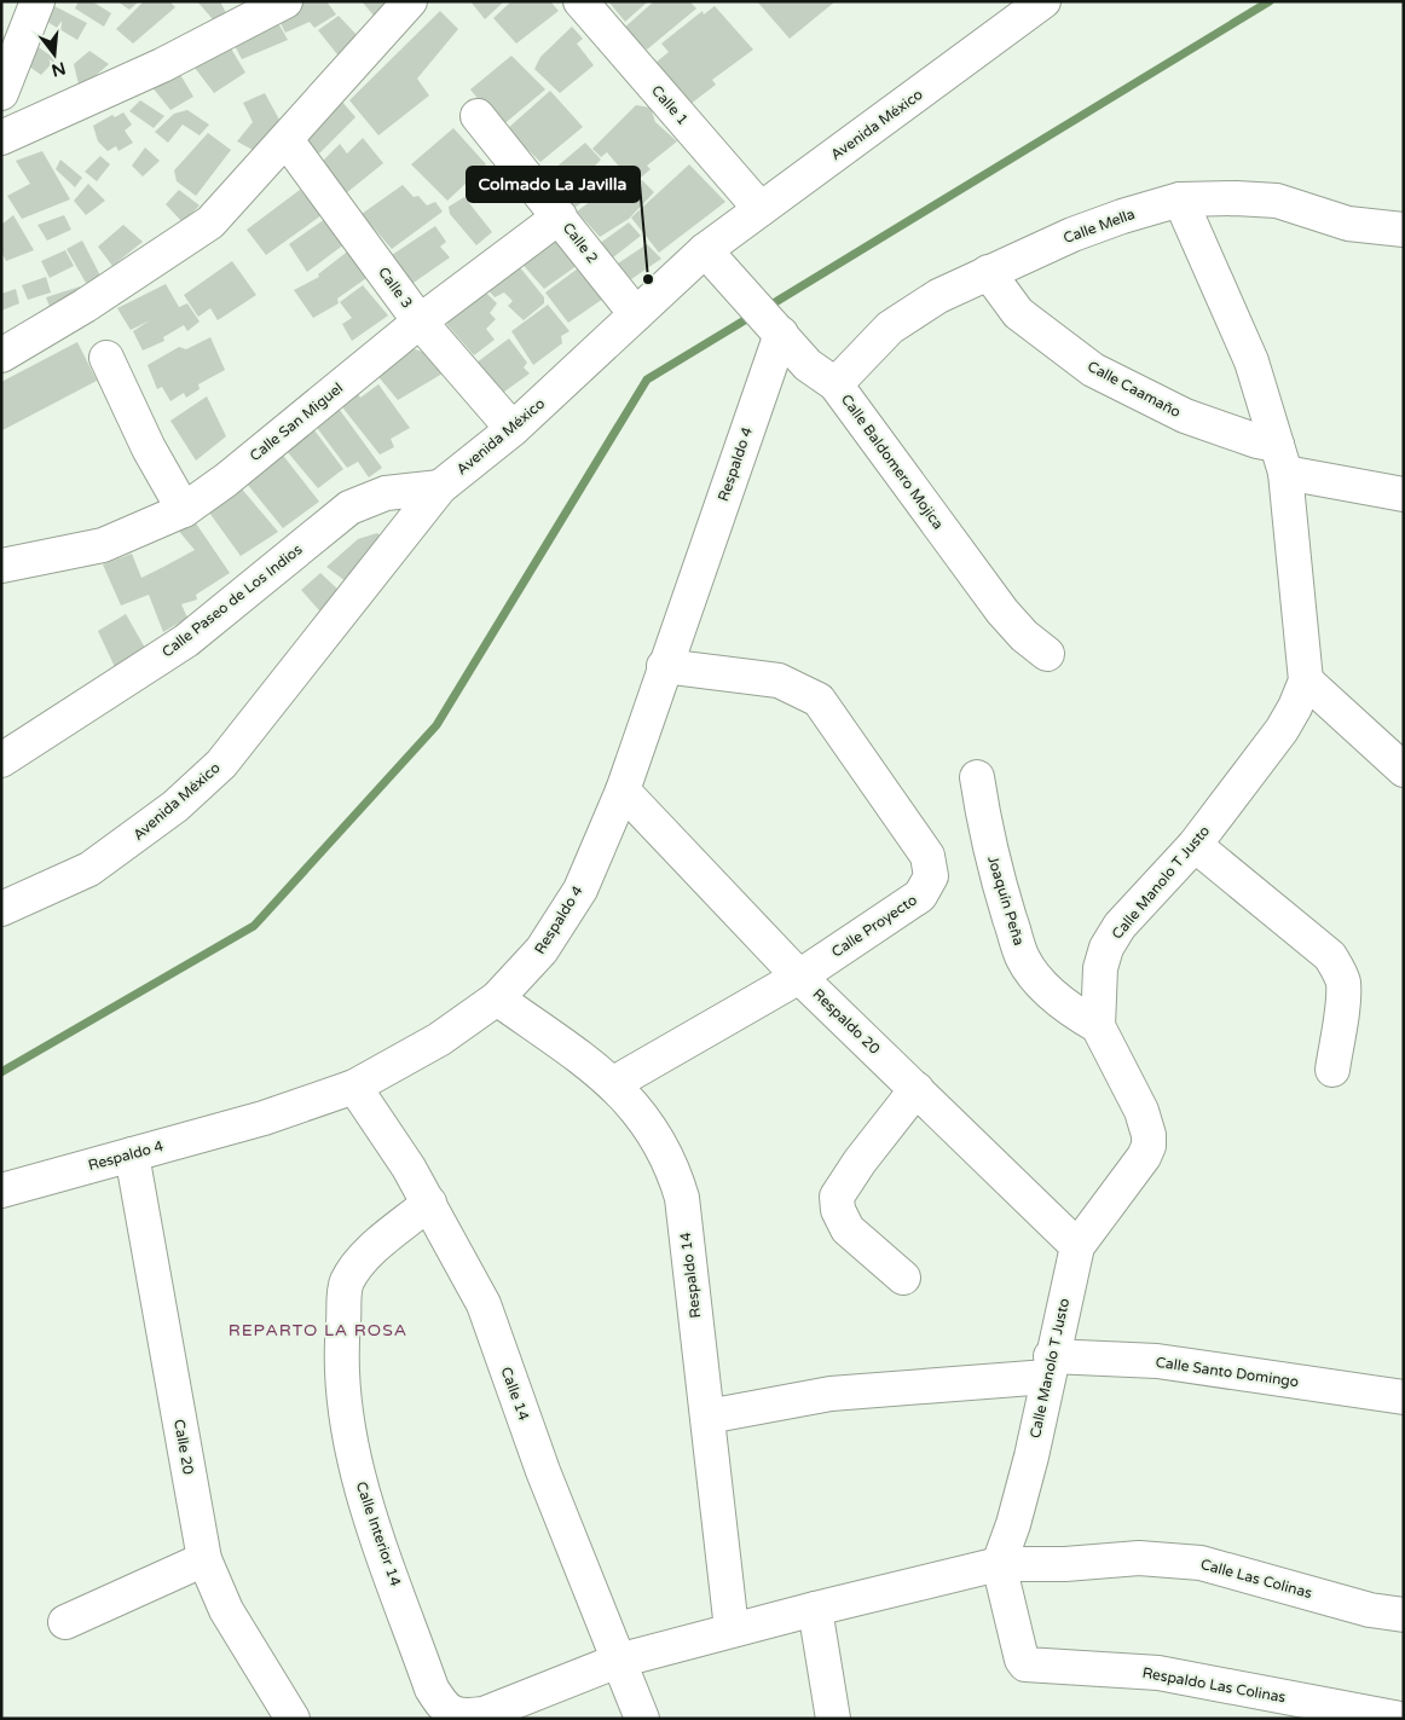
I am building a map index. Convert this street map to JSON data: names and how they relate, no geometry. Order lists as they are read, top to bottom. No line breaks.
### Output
{"streets":{"street":["Calle 1","Avenida México","Calle Mella","Calle 2","Calle 3","Calle Caamaño","Calle San Miguel","Calle Baldomero Mojica","Respaldo 4","Calle Paseo de Los Indios","Calle Manolo T Justo","Joaquín Peña","Calle Proyecto","Respaldo 20","Respaldo 14","Calle Santo Domingo","Calle 14","Calle 20","Calle Interior 14","Calle Las Colinas","Respaldo Las Colinas"]},"crossings":[["Calle 1","Avenida México"],["Avenida México","Calle 2"],["Avenida México","Calle 3"],["Avenida México","Calle Baldomero Mojica"],["Avenida México","Calle Paseo de Los Indios"],["Calle Mella","Calle Caamaño"],["Calle Mella","Calle Baldomero Mojica"],["Calle Mella","Calle Manolo T Justo"],["Calle 2","Calle San Miguel"],["Calle 3","Calle San Miguel"],["Calle Caamaño","Calle Manolo T Justo"],["Calle Baldomero Mojica","Respaldo 4"],["Respaldo 4","Calle Proyecto"],["Respaldo 4","Respaldo 20"],["Respaldo 4","Respaldo 14"],["Respaldo 4","Calle 14"],["Respaldo 4","Calle 20"],["Calle Manolo T Justo","Joaquín Peña"],["Calle Manolo T Justo","Respaldo 20"],["Calle Manolo T Justo","Calle Santo Domingo"],["Calle Manolo T Justo","Calle Las Colinas"],["Calle Manolo T Justo","Respaldo Las Colinas"],["Calle Proyecto","Respaldo 20"],["Calle Proyecto","Respaldo 14"],["Respaldo 14","Calle Santo Domingo"],["Respaldo 14","Calle Interior 14"],["Calle 14","Calle Interior 14"],["Calle Interior 14","Calle Las Colinas"],["Calle Las Colinas","Respaldo Las Colinas"]],"districts":["REPARTO LA ROSA"],"places":["Colmado La Javilla"],"north":"bottom"}
